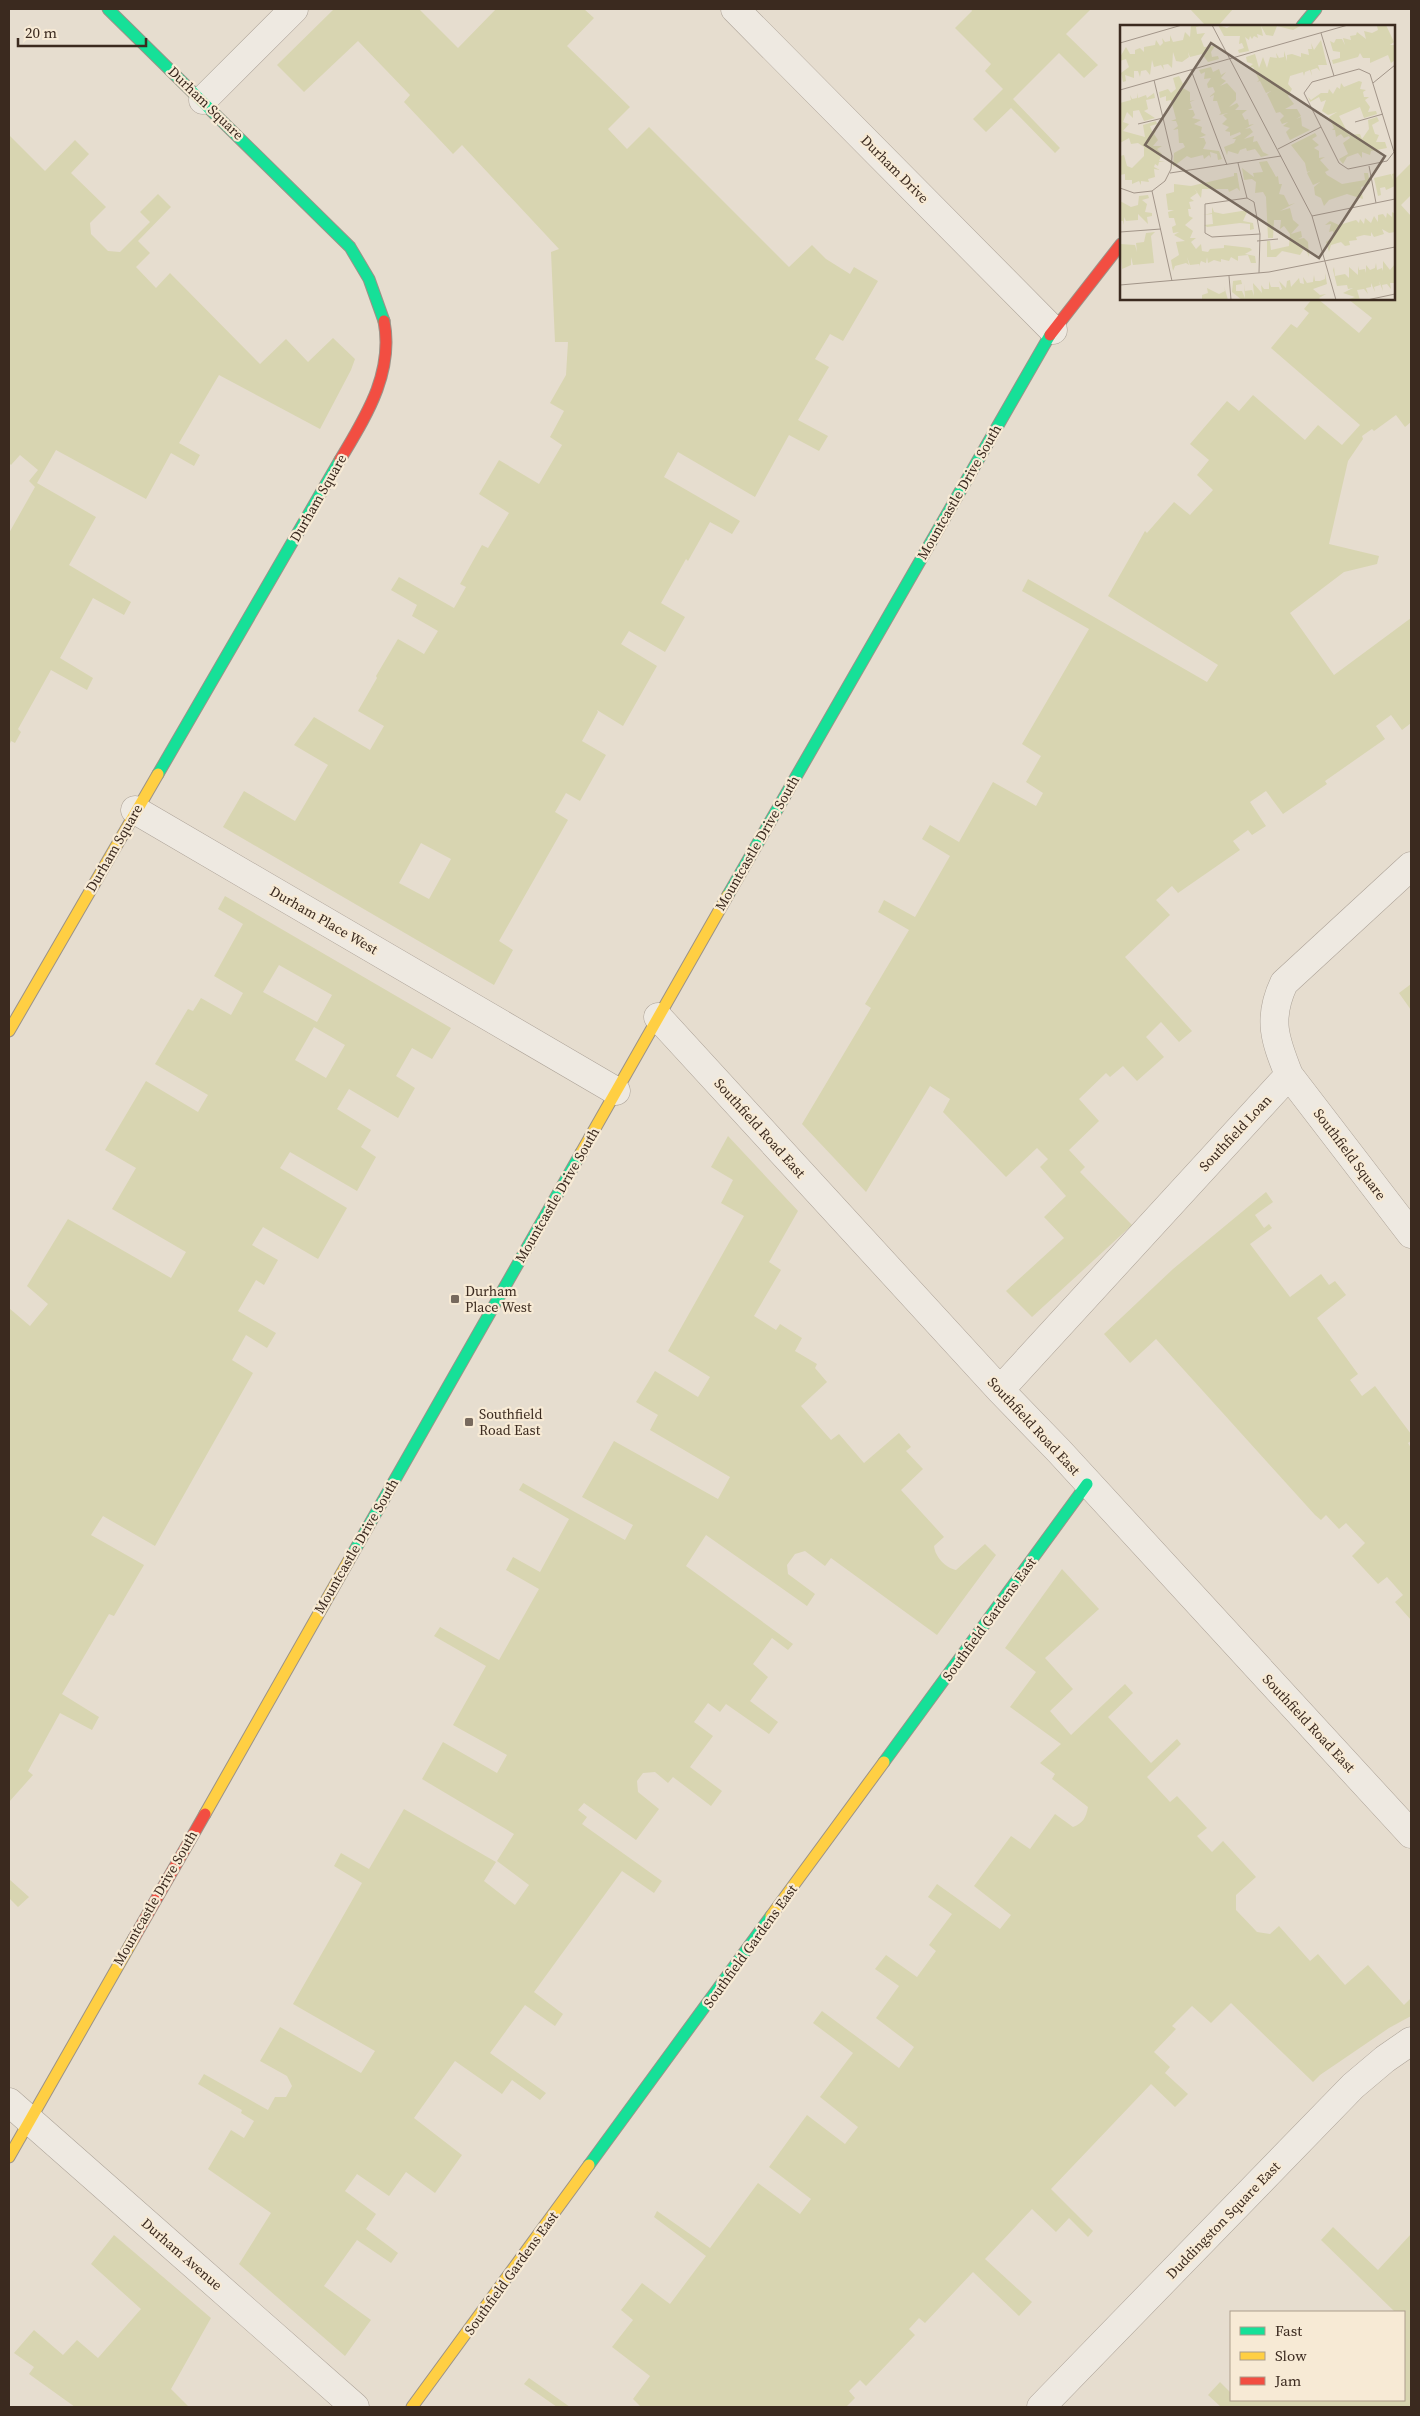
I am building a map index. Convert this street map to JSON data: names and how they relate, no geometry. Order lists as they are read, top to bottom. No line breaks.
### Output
{"streets":{"street":["Durham Square","Durham Drive","Mountcastle Drive South","Durham Place West","Southfield Road East","Southfield Loan","Southfield Square","Southfield Gardens East","Duddingston Square East","Durham Avenue"]},"crossings":[["Durham Square","Durham Place West"],["Durham Drive","Mountcastle Drive South"],["Mountcastle Drive South","Durham Place West"],["Mountcastle Drive South","Southfield Road East"],["Mountcastle Drive South","Durham Avenue"],["Southfield Road East","Southfield Loan"],["Southfield Road East","Southfield Gardens East"],["Southfield Loan","Southfield Square"]],"places":{"transit":["Durham Place West","Southfield Road East"]},"legend":["Fast","Slow","Jam"],"scale_bar":"20 m"}
